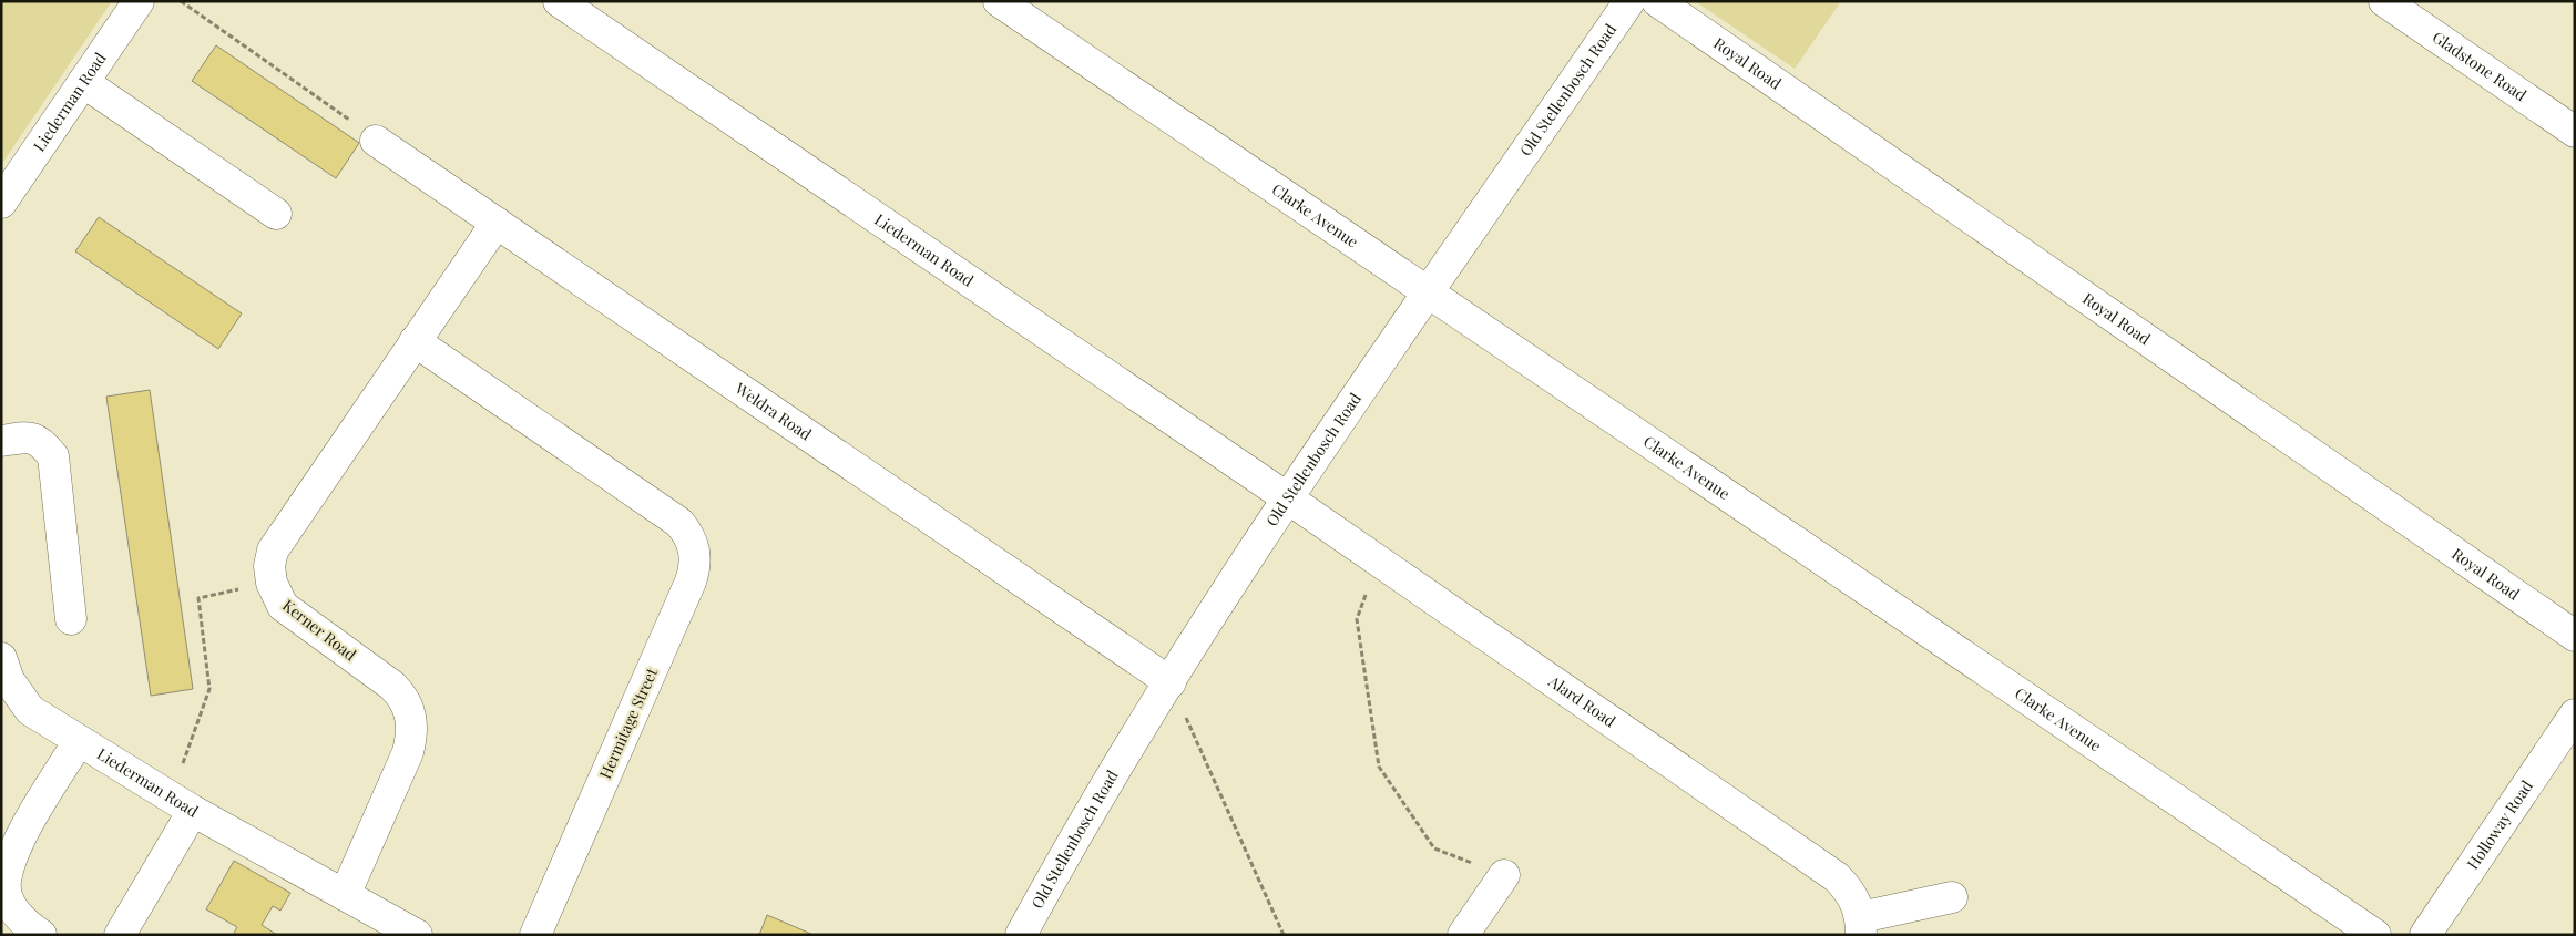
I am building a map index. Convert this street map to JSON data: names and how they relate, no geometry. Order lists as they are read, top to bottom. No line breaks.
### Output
{"streets":{"street":["Royal Road","Gladstone Road","Old Stellenbosch Road","Liederman Road","Clarke Avenue","Weldra Road","Kerner Road","Alard Road","Hermitage Street","Holloway Road"]},"crossings":[["Old Stellenbosch Road","Liederman Road"],["Old Stellenbosch Road","Clarke Avenue"],["Old Stellenbosch Road","Weldra Road"],["Old Stellenbosch Road","Alard Road"],["Liederman Road","Alard Road"],["Weldra Road","Kerner Road"],["Kerner Road","Hermitage Street"]]}
